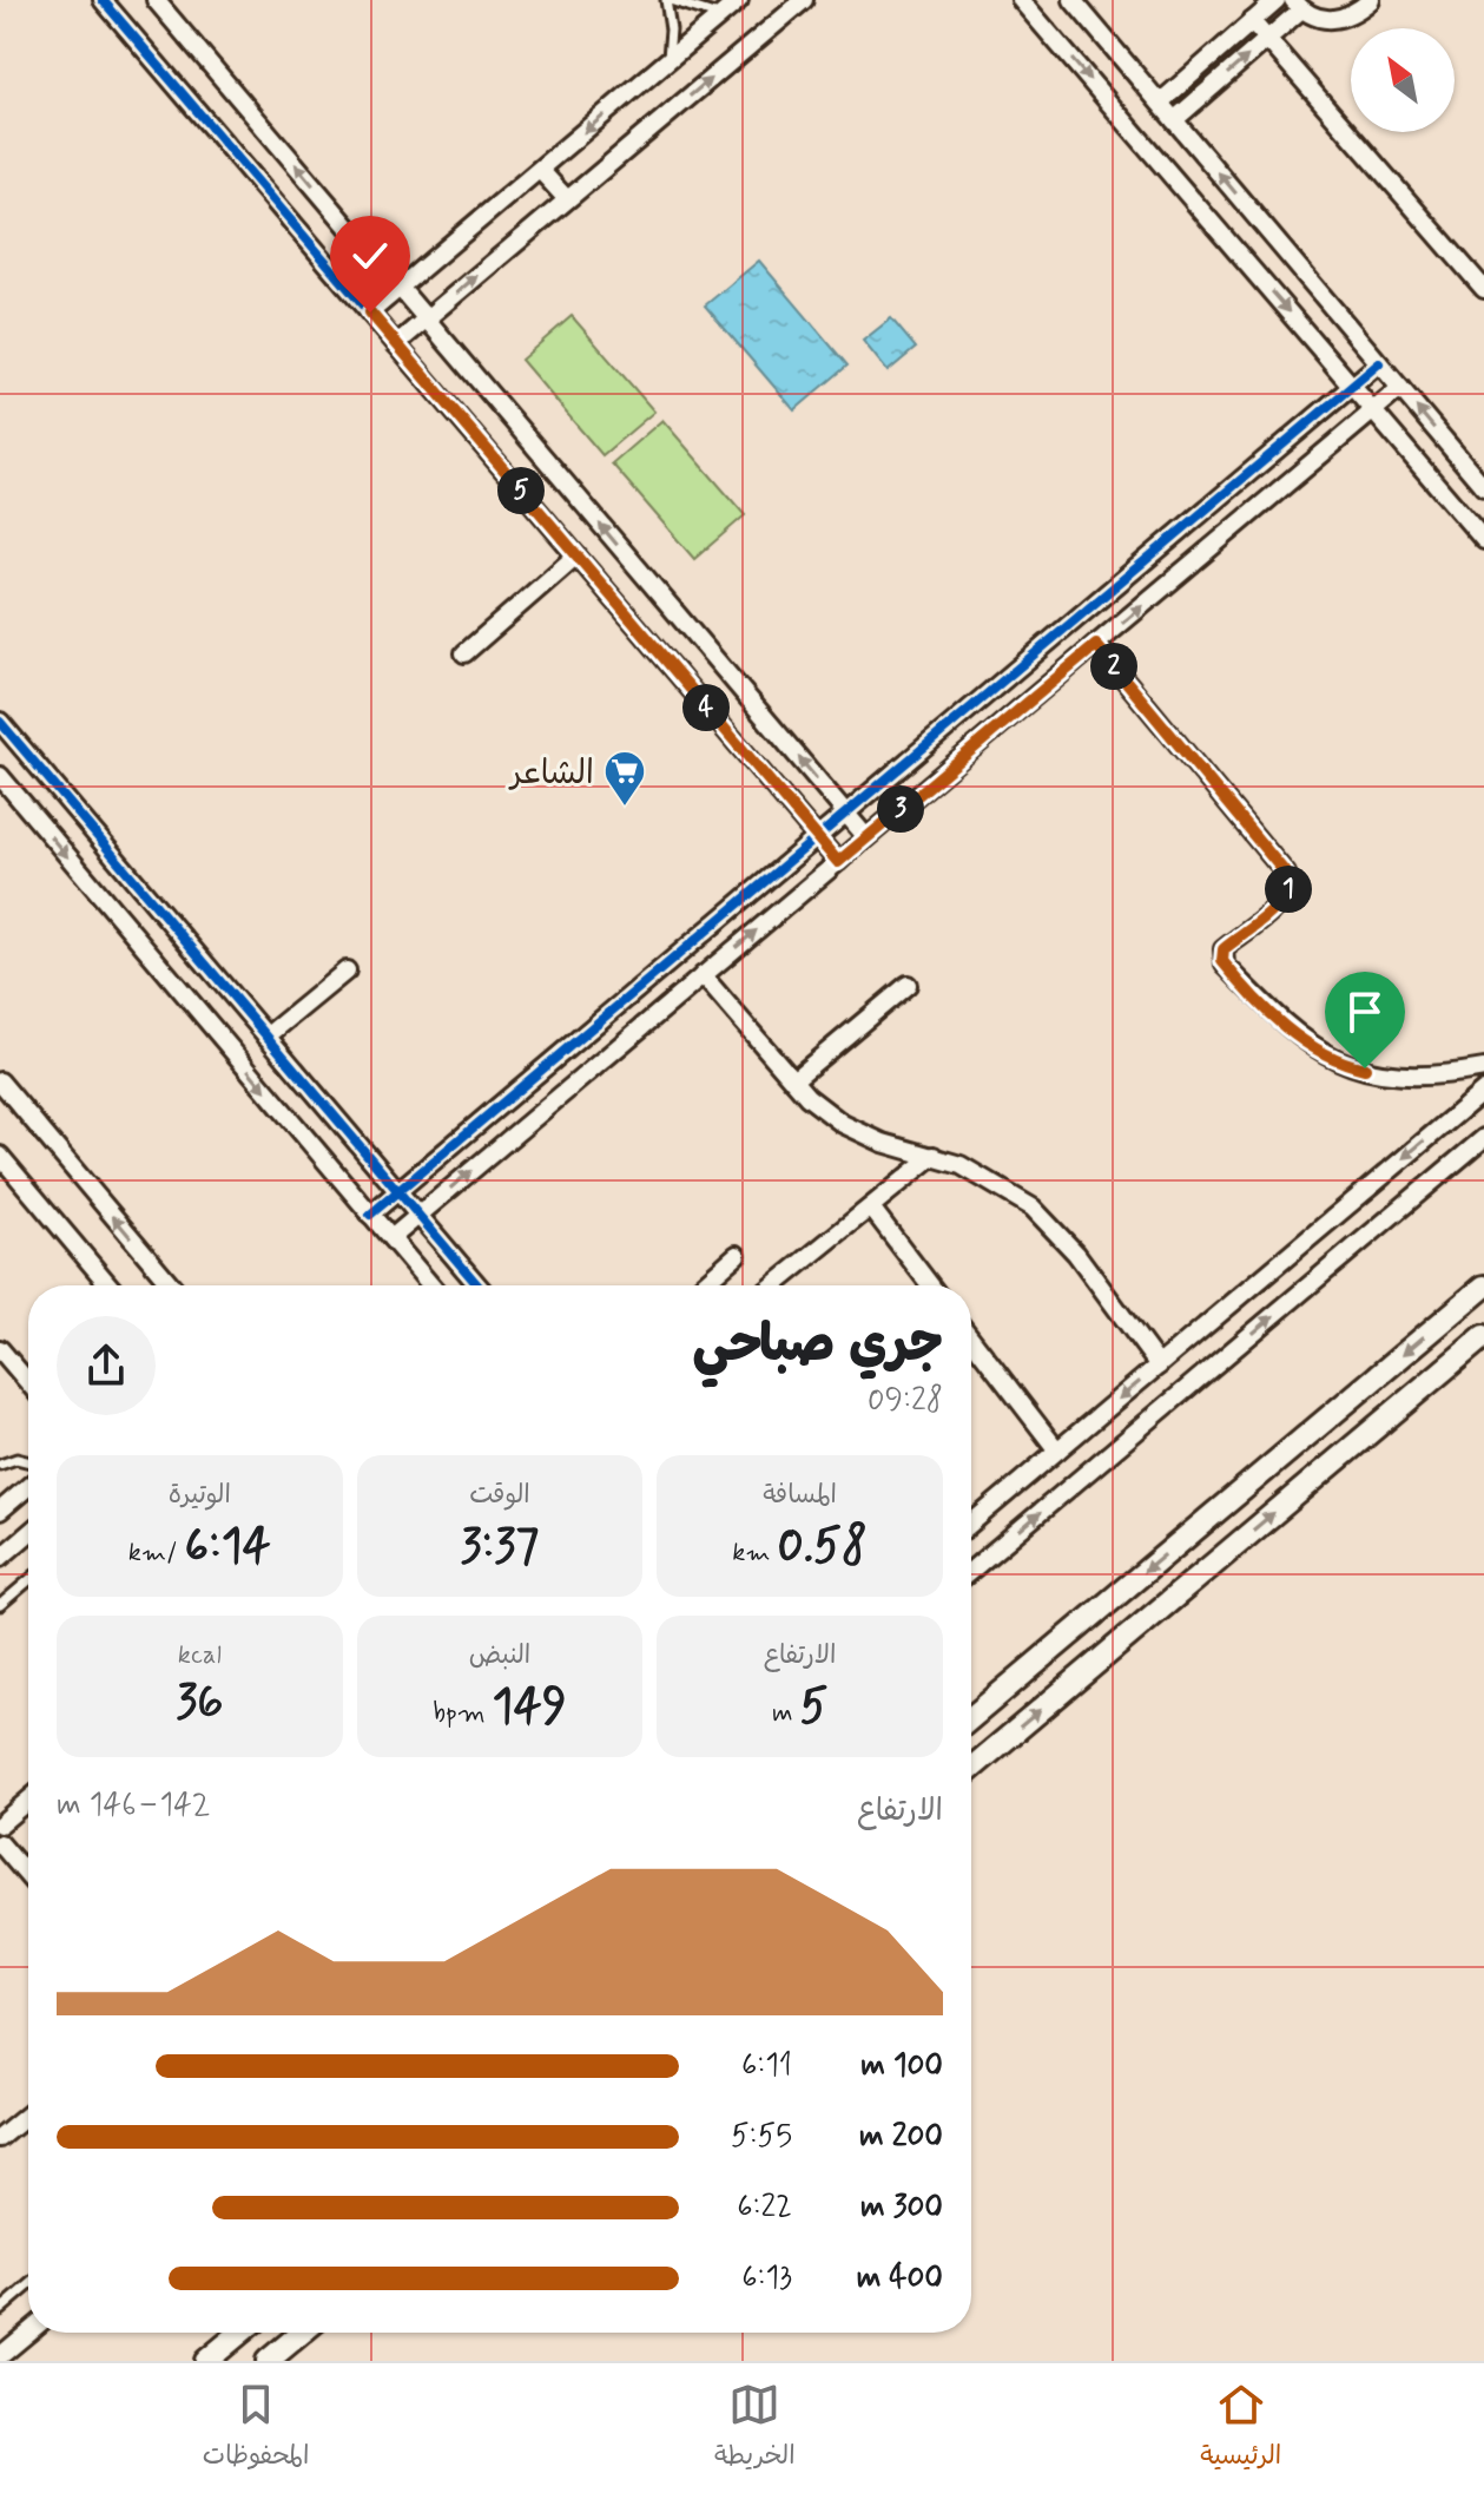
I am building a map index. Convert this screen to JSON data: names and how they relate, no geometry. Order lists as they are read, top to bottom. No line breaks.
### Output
{"places":{"supermarket":["الشاعر"]},"north":"top left","page":{"pins":["5","2","4","3","1"],"heading":["جري صباحي","09:28"],"stats":[["المسافة","0.58 km"],["الوقت","3:37"],["الوتيرة","6:14 /km"],["الارتفاع","5 m"],["النبض","149 bpm"],["kcal","36"]],"chart":["الارتفاع","142–146 m"],"list":[{"name":"100 m","note":"6:11"},{"name":"200 m","note":"5:55"},{"name":"300 m","note":"6:22"},{"name":"400 m","note":"6:13"}],"tabs":["الرئيسية","الخريطة","المحفوظات"]}}
